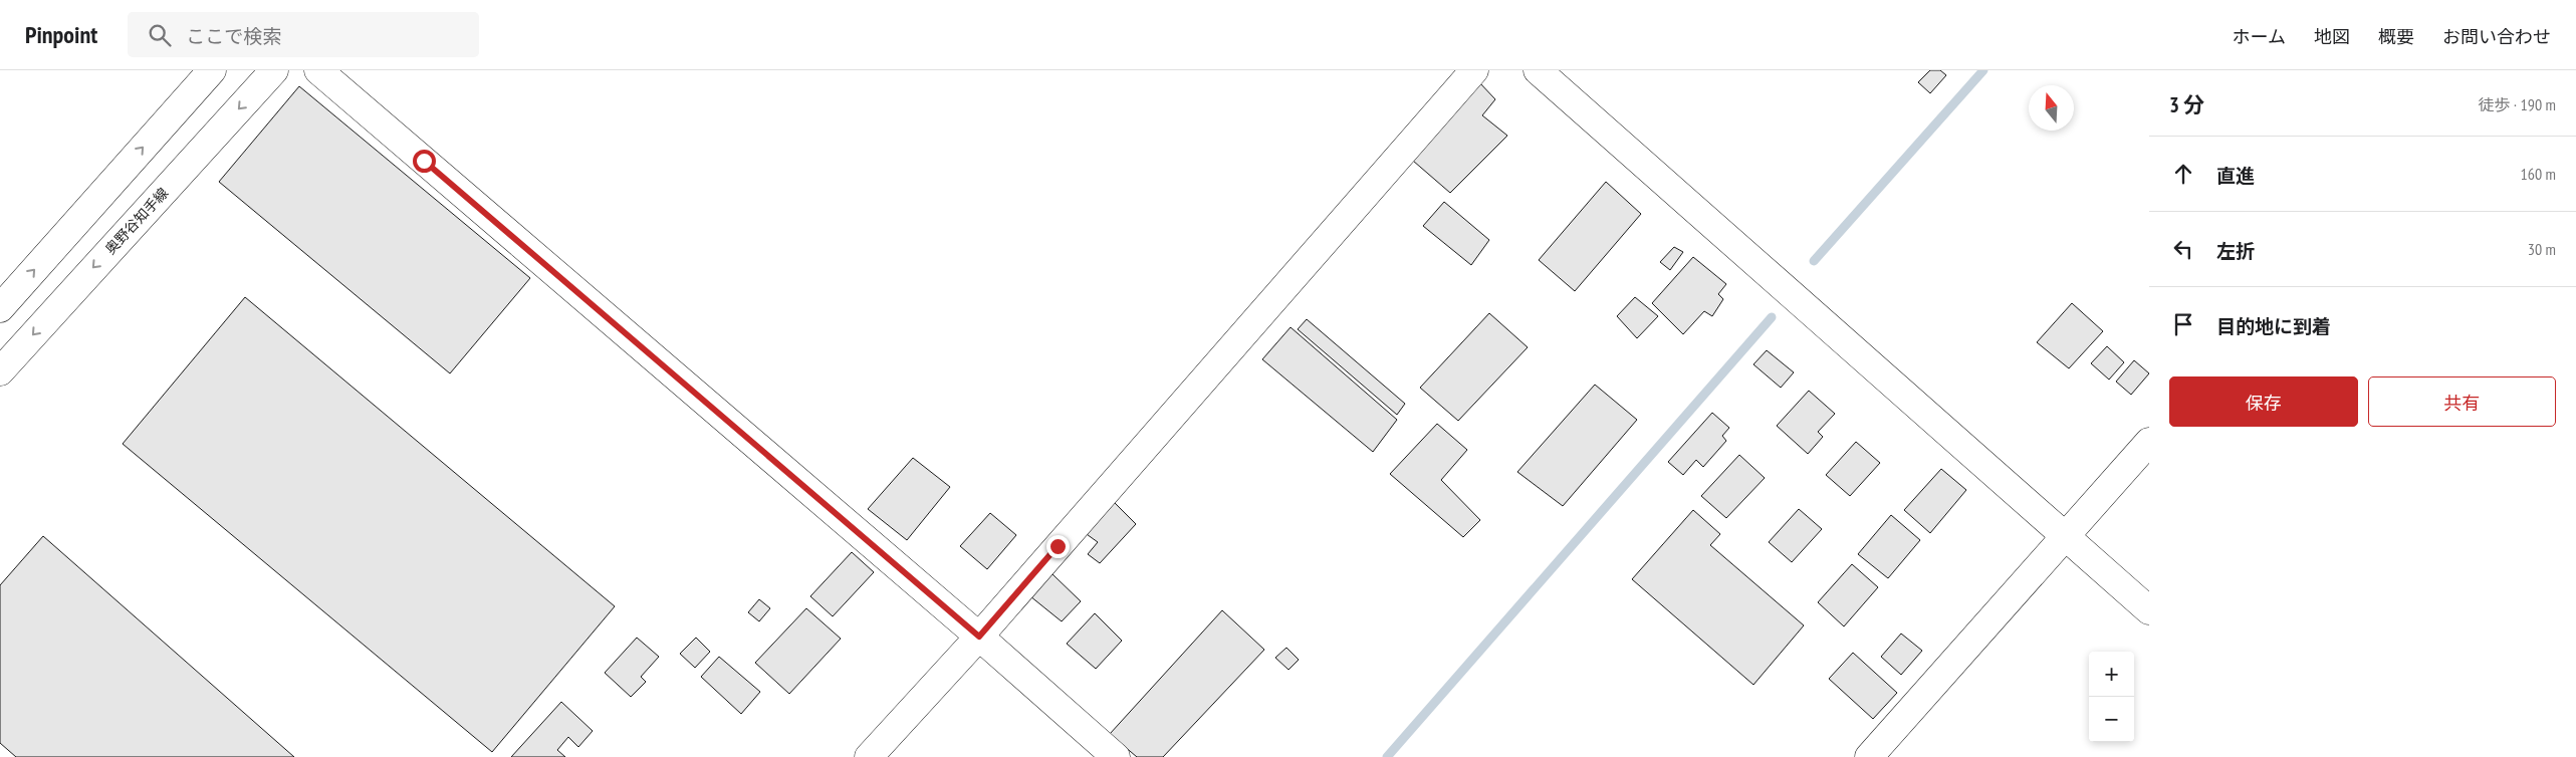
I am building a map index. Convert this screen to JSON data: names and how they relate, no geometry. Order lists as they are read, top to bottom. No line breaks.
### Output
{"streets":{"street":["奥野谷知手線"]},"north":"top","page":{"header":"Pinpoint","search":"ここで検索","nav":["ホーム","地図","概要","お問い合わせ"],"heading":["3 分","徒歩 · 190 m"],"list":[["直進","160 m"],["左折","30 m"],"目的地に到着"],"buttons":["保存","共有"],"map_buttons":["+","−"]}}
